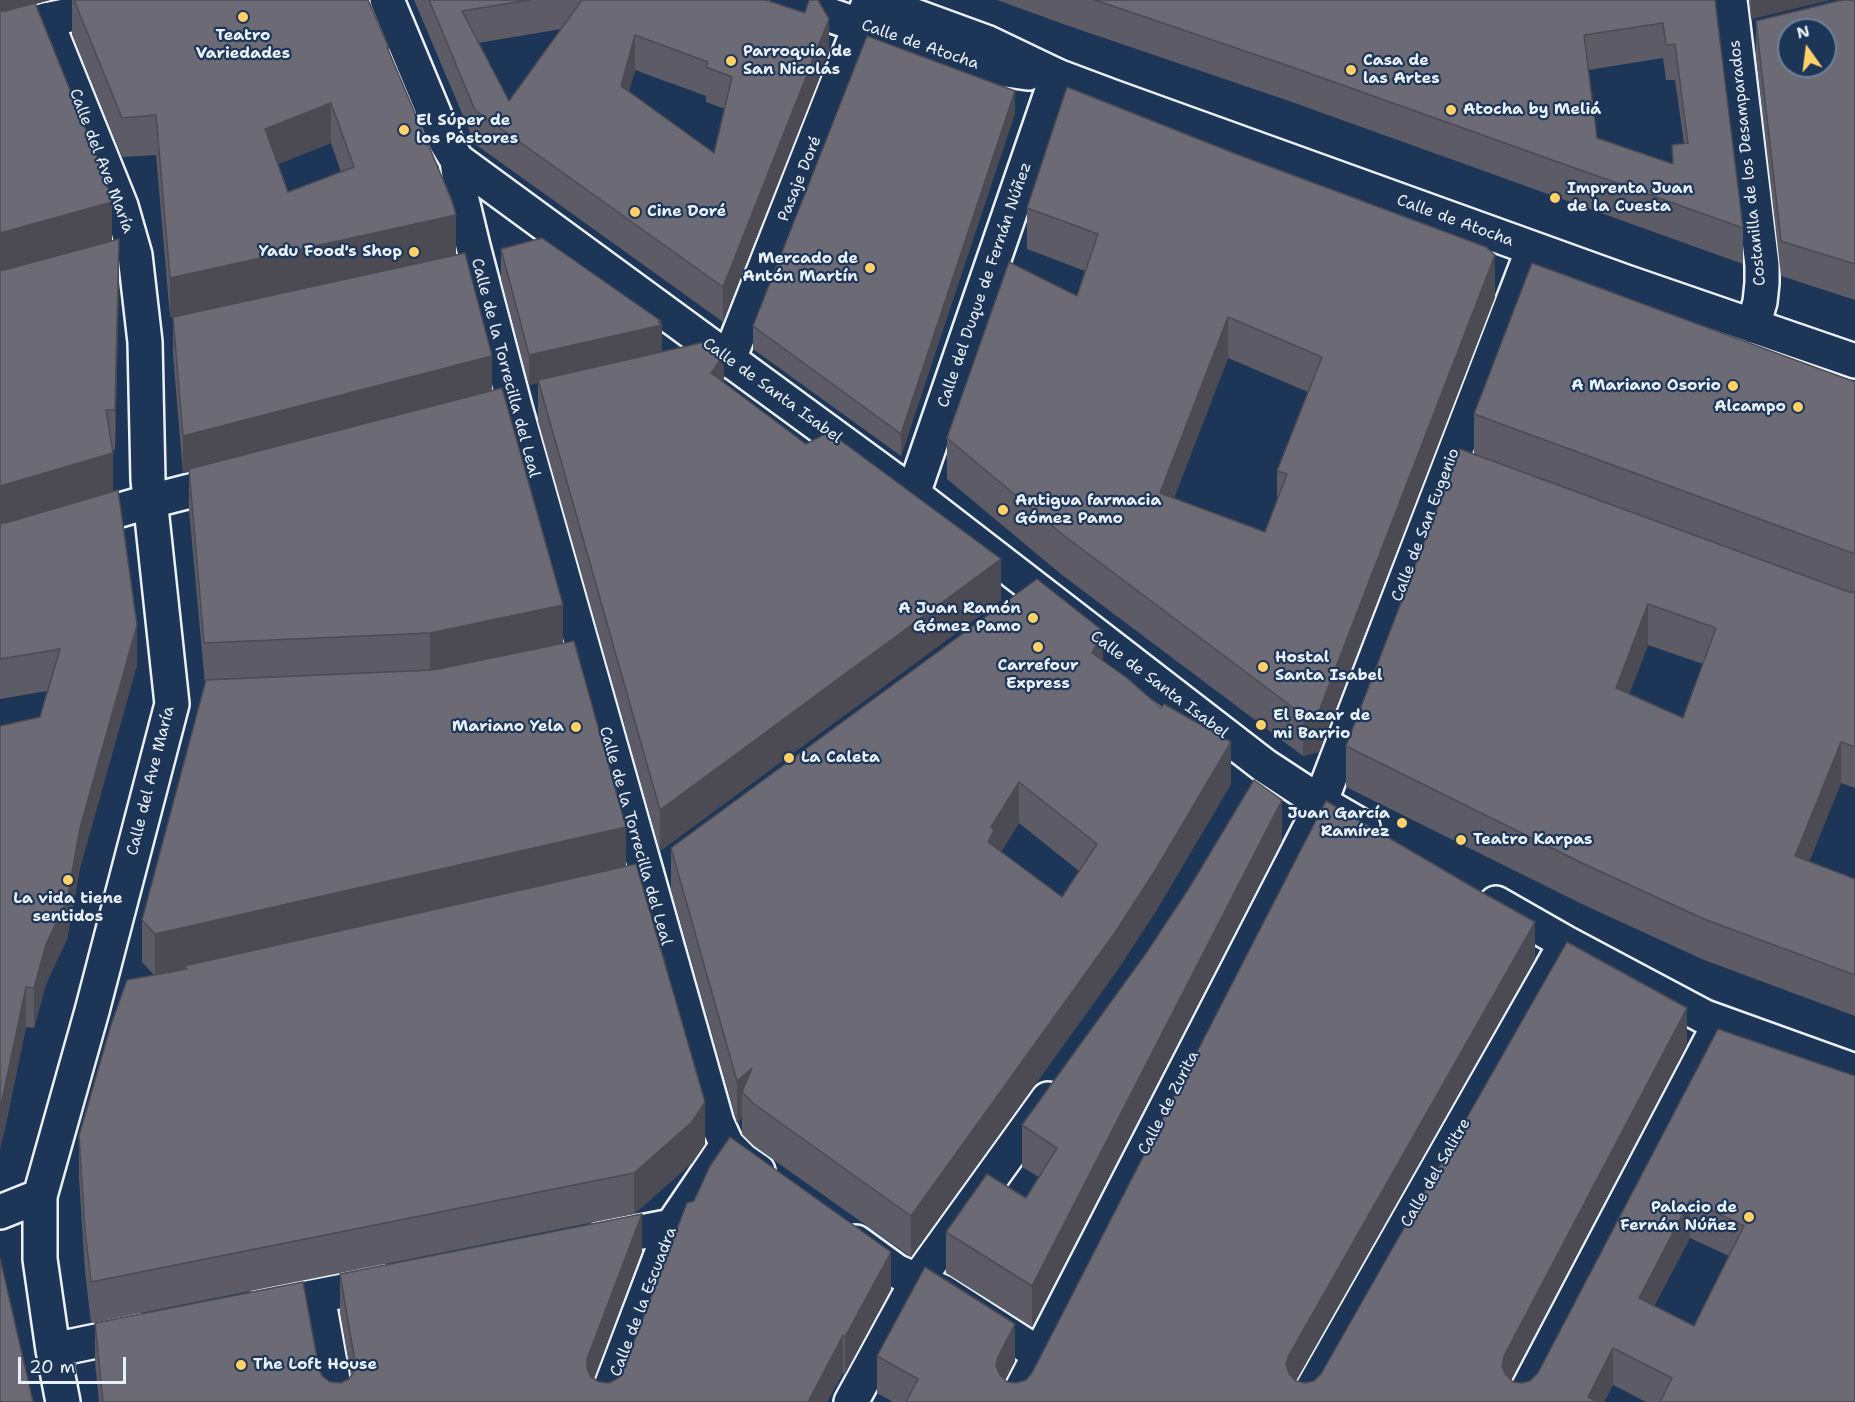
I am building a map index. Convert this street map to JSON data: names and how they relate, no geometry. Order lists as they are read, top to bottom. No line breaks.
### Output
{"streets":{"street":["Calle de Atocha","Calle del Ave María","Costanilla de los Desamparados","Pasaje Doré","Calle del Duque de Fernán Núñez","Calle de la Torrecilla del Leal","Calle de Santa Isabel","Calle de San Eugenio","Calle de Zurita","Calle del Salitre","Calle de la Escuadra"]},"crossings":[["Calle de Atocha","Costanilla de los Desamparados"],["Calle de Atocha","Pasaje Doré"],["Calle de Atocha","Calle del Duque de Fernán Núñez"],["Calle de Atocha","Calle de San Eugenio"],["Pasaje Doré","Calle de Santa Isabel"],["Calle del Duque de Fernán Núñez","Calle de Santa Isabel"],["Calle de la Torrecilla del Leal","Calle de Santa Isabel"],["Calle de la Torrecilla del Leal","Calle de la Escuadra"],["Calle de Santa Isabel","Calle de San Eugenio"],["Calle de Santa Isabel","Calle de Zurita"],["Calle de San Eugenio","Calle de Zurita"]],"places":["Teatro Variedades","Parroquia de San Nicolás","Casa de las Artes","Atocha by Meliá","El Súper de los Pastores","Imprenta Juan de la Cuesta","Cine Doré","Yadu Food's Shop","Mercado de Antón Martín","A Mariano Osorio","Alcampo","Antigua farmacia Gómez Pamo","A Juan Ramón Gómez Pamo","Carrefour Express","Hostal Santa Isabel","El Bazar de mi Barrio","Mariano Yela","La Caleta","Juan García Ramírez","Teatro Karpas","La vida tiene sentidos","Palacio de Fernán Núñez","The Loft House"],"scale_bar":"20 m","north":"top"}
